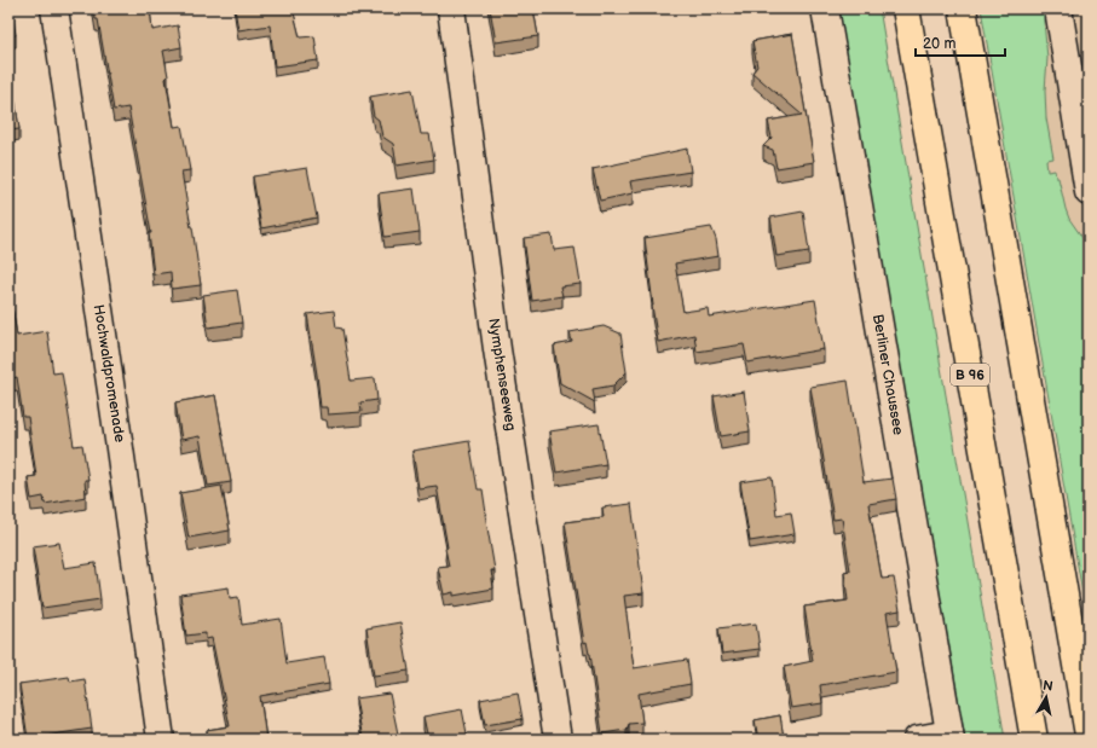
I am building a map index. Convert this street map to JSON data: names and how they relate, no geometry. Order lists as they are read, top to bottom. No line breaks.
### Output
{"streets":{"main road":["B 96"],"street":["Hochwaldpromenade","Nymphenseeweg","Berliner Chaussee"]},"scale_bar":"20 m","north":"top"}
